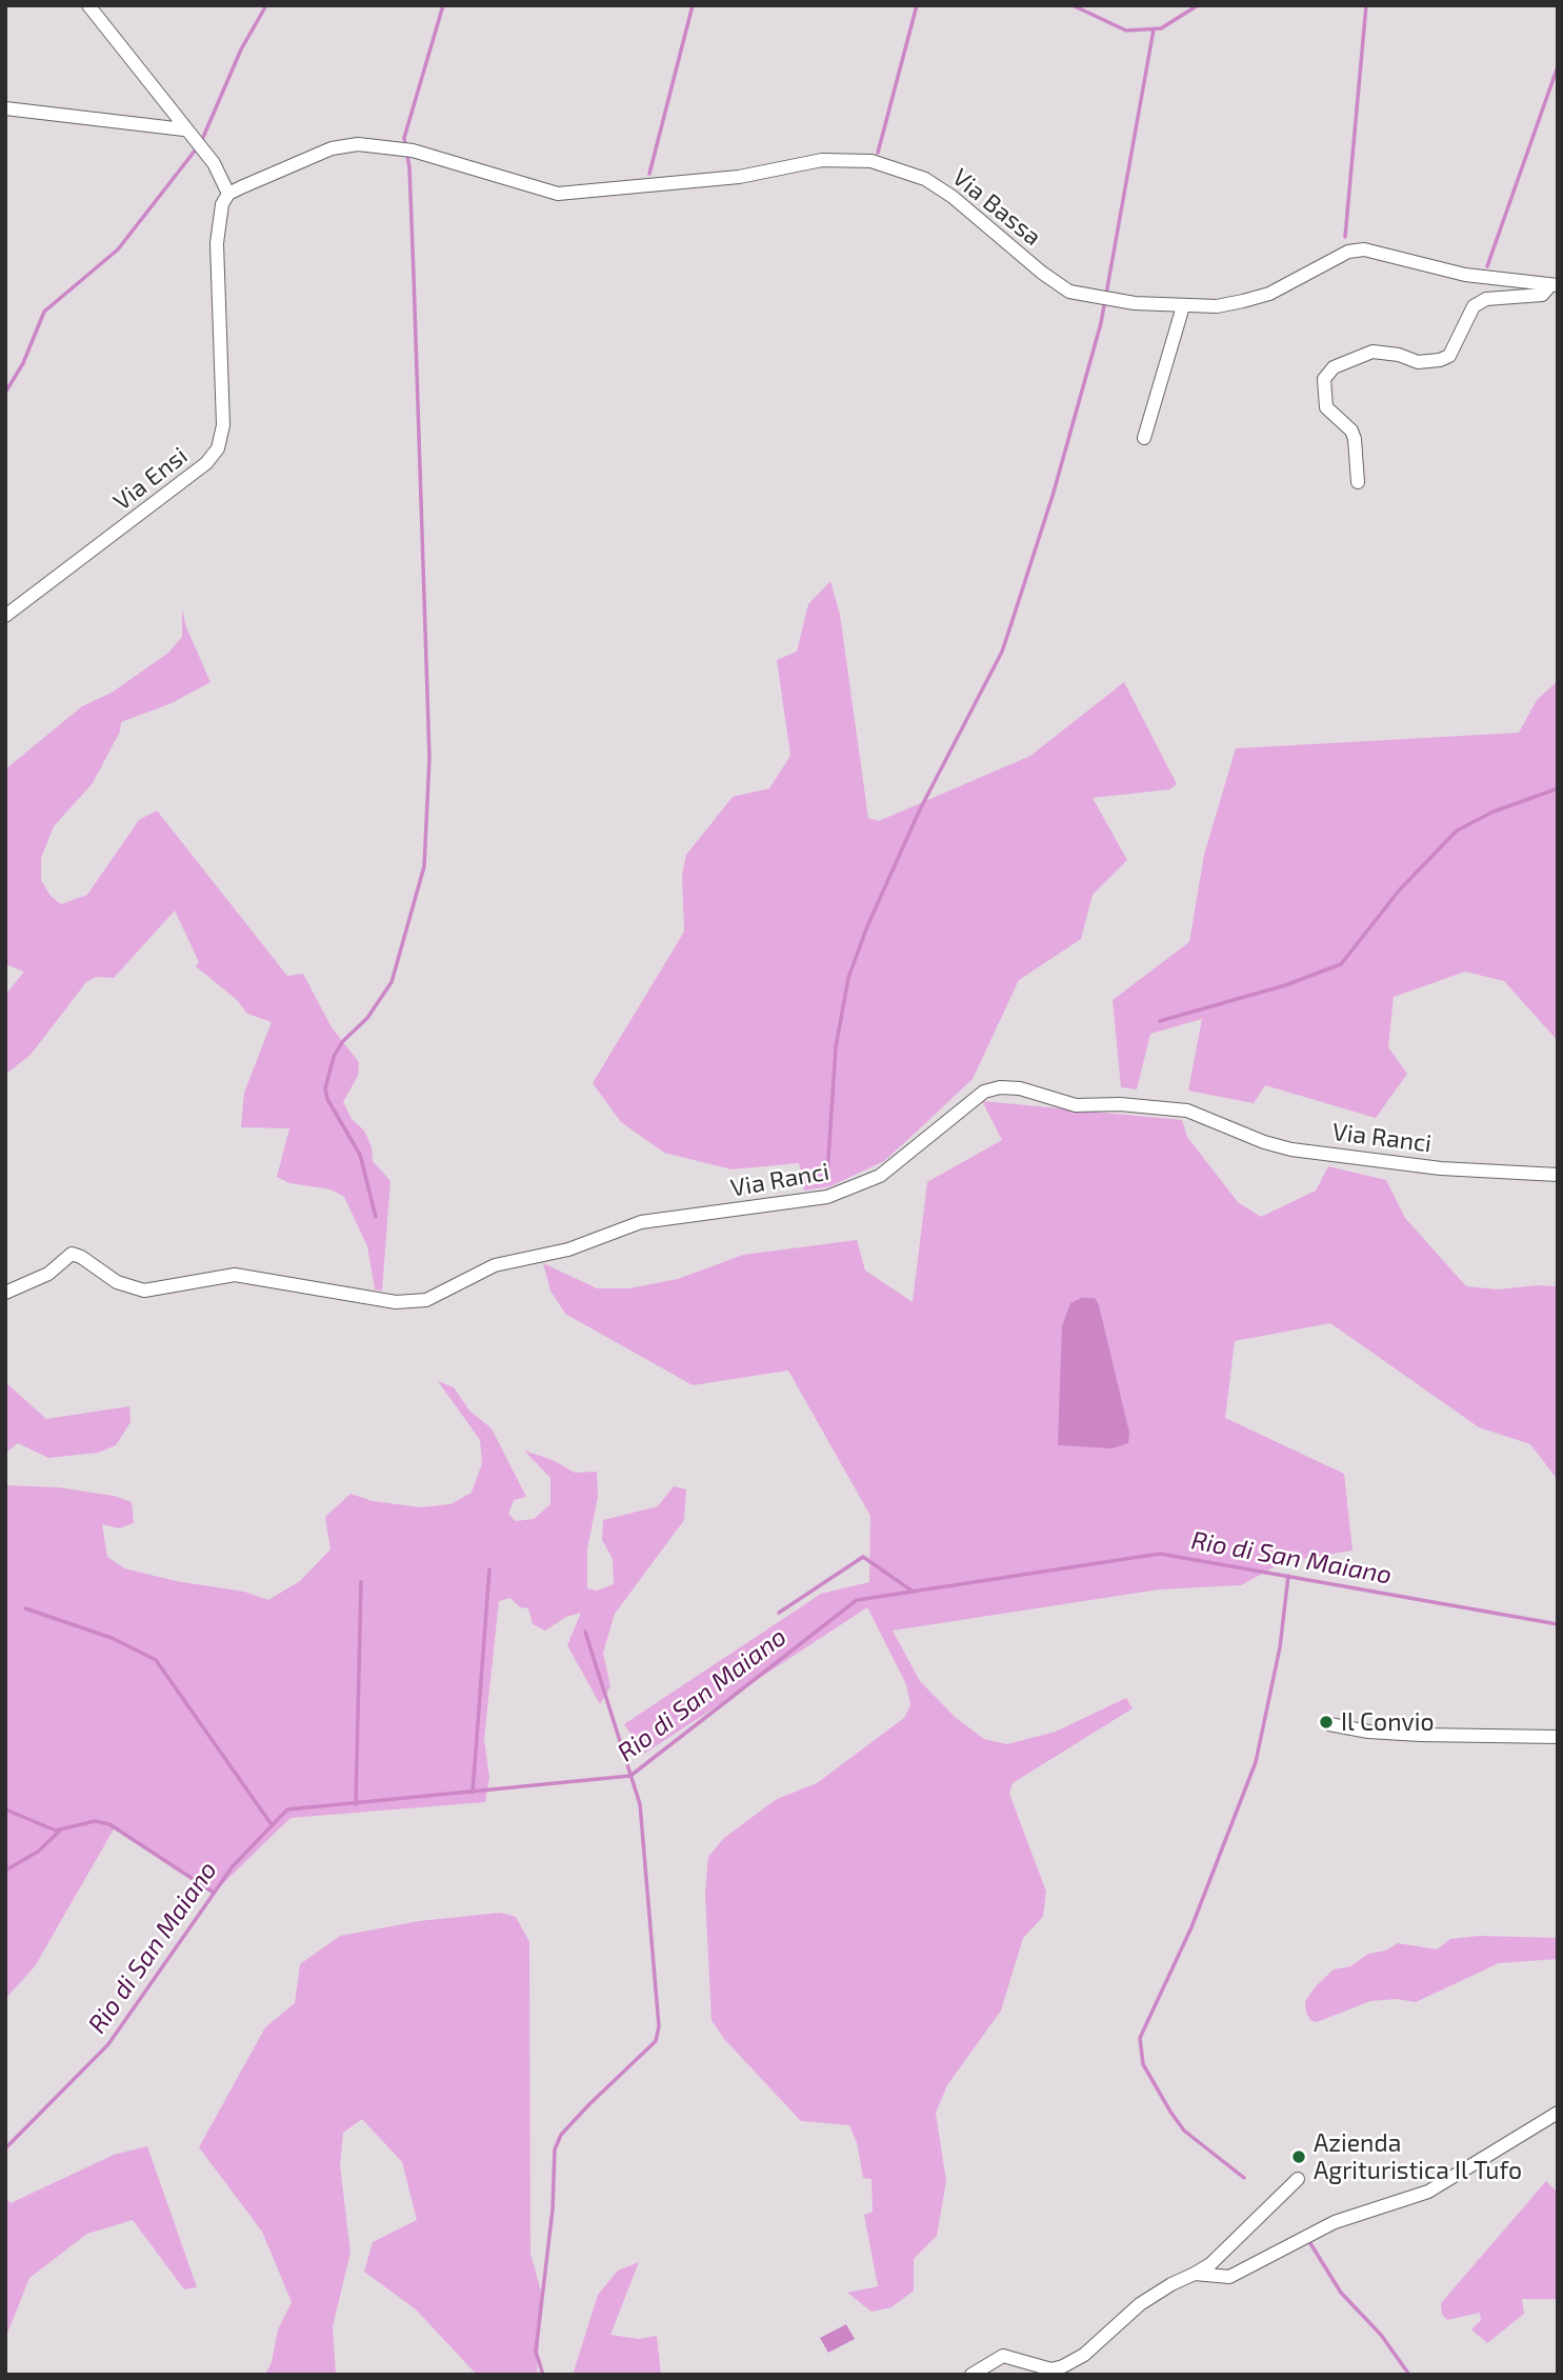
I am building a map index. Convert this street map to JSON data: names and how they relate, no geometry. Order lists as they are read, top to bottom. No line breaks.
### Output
{"streets":{"street":["Via Bassa","Via Ensi","Via Ranci"]},"crossings":[["Via Bassa","Via Ensi"]],"water":["Rio di San Maiano"],"places":["Il Convio","Azienda Agrituristica Il Tufo"]}
